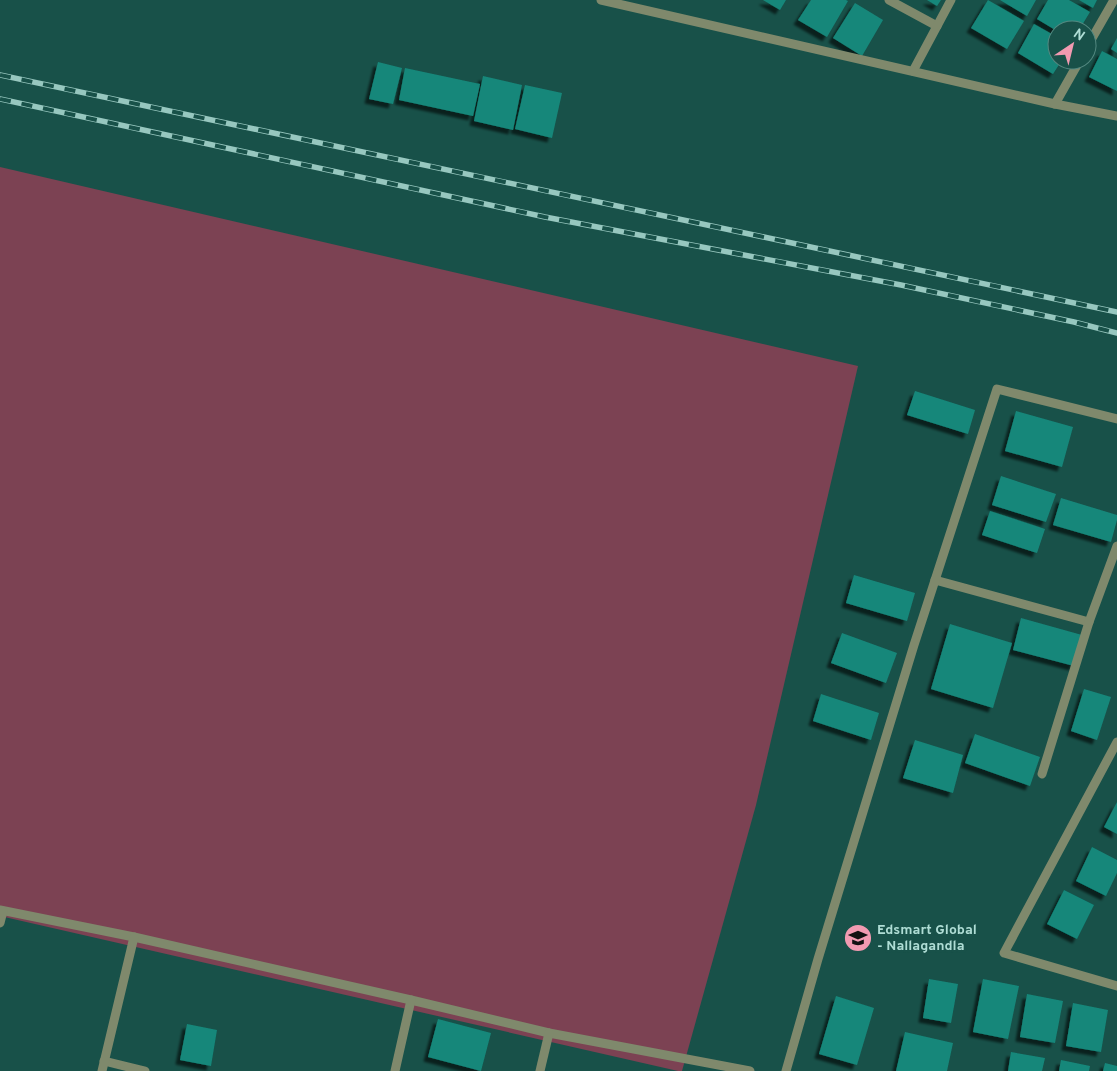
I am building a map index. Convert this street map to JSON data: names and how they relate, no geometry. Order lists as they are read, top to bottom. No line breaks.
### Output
{"places":{"school or university":["Edsmart Global - Nallagandla"]},"north":"top right"}
